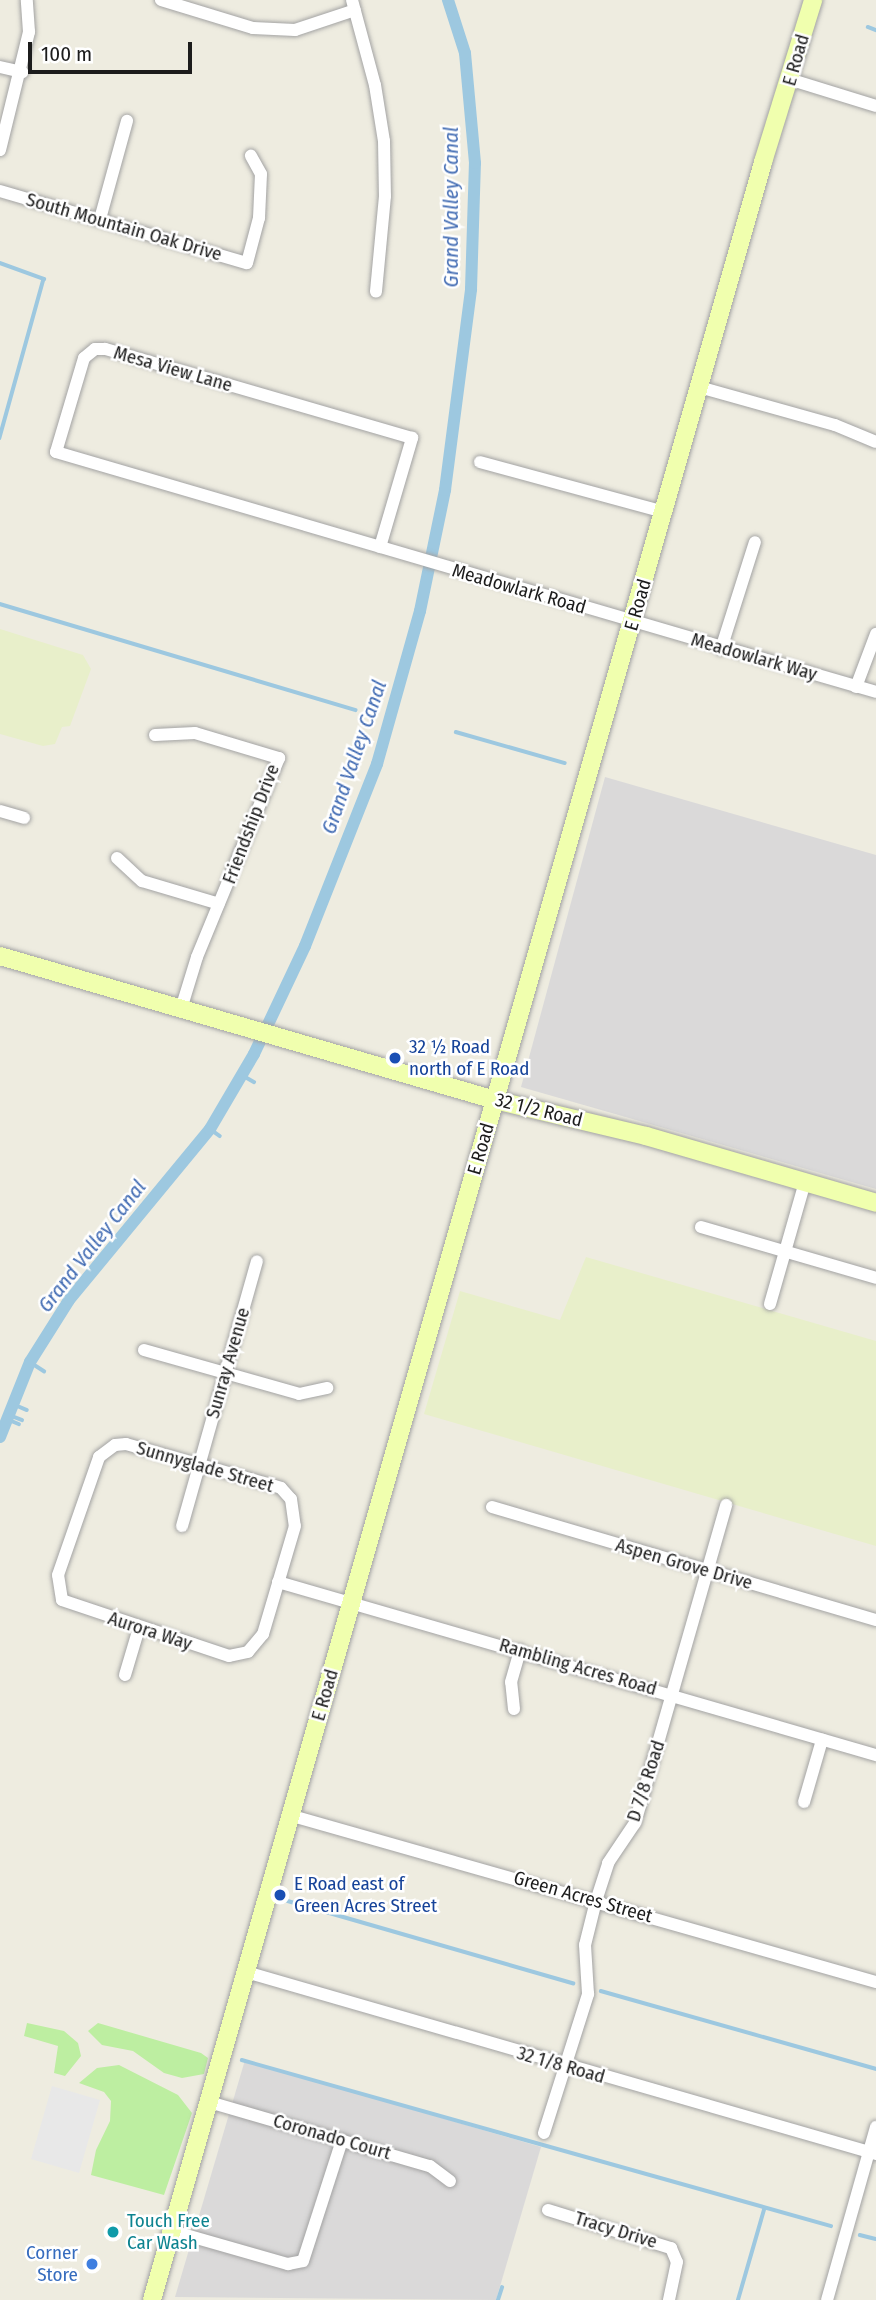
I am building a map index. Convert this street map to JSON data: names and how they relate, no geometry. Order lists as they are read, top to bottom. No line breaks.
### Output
{"streets":{"street":["E Road","South Mountain Oak Drive","Mesa View Lane","Meadowlark Road","Meadowlark Way","Friendship Drive","32 1/2 Road","Sunray Avenue","Sunnyglade Street","Aspen Grove Drive","Aurora Way","Rambling Acres Road","D 7/8 Road","Green Acres Street","32 1/8 Road","Coronado Court","Tracy Drive"]},"crossings":[["E Road","Meadowlark Road"],["E Road","Meadowlark Way"],["E Road","32 1/2 Road"],["E Road","Rambling Acres Road"],["E Road","Green Acres Street"],["E Road","32 1/8 Road"],["E Road","Coronado Court"],["Mesa View Lane","Meadowlark Road"],["Meadowlark Road","Meadowlark Way"],["Friendship Drive","32 1/2 Road"],["Sunray Avenue","Sunnyglade Street"],["Sunray Avenue","Aurora Way"],["Sunray Avenue","Rambling Acres Road"],["Sunnyglade Street","Aurora Way"],["Sunnyglade Street","Rambling Acres Road"],["Aspen Grove Drive","D 7/8 Road"],["Aurora Way","Rambling Acres Road"],["Rambling Acres Road","D 7/8 Road"],["D 7/8 Road","Green Acres Street"],["D 7/8 Road","32 1/8 Road"]],"water":["Grand Valley Canal"],"places":["32 ½ Road north of E Road","E Road east of Green Acres Street","Touch Free Car Wash","Corner Store"],"scale_bar":"100 m"}
